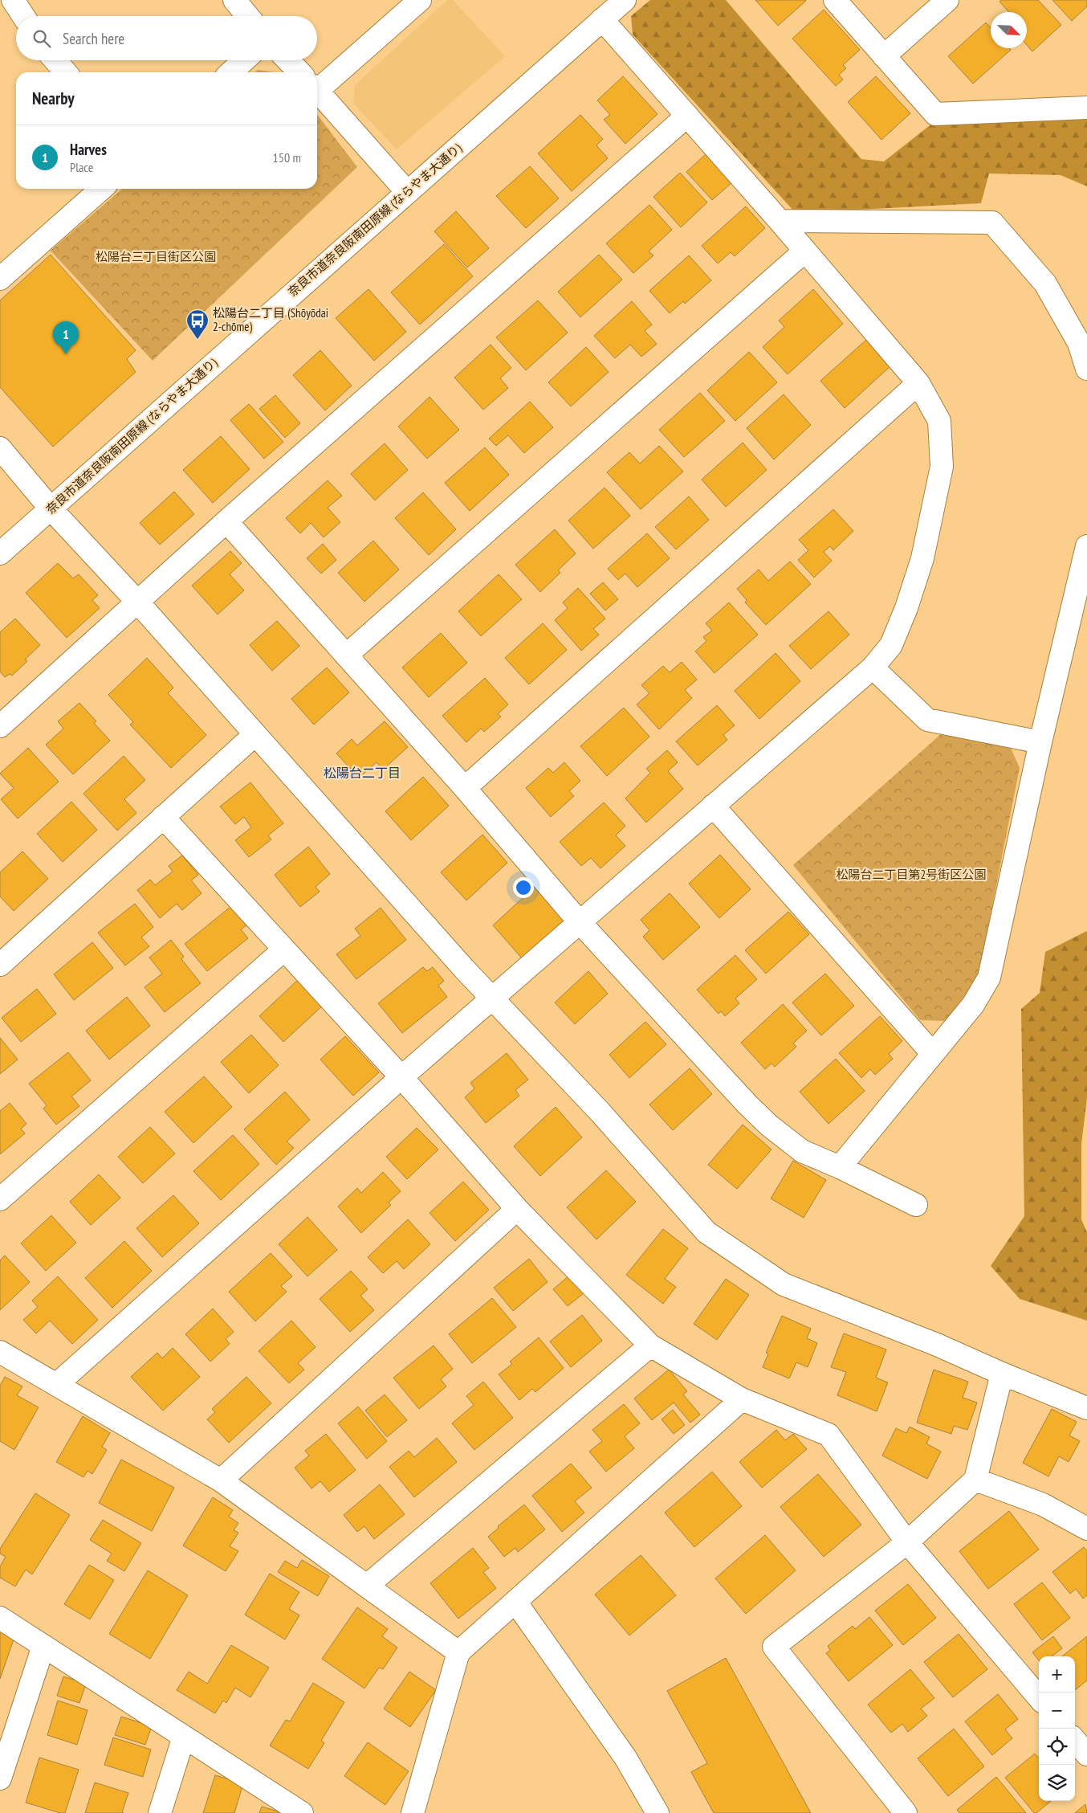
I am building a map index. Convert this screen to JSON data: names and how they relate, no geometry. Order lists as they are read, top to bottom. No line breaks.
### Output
{"streets":{"street":["奈良市道奈良阪南田原線 (ならやま大通り)"]},"districts":["松陽台二丁目"],"parks":["松陽台三丁目街区公園","松陽台二丁目第2号街区公園"],"places":{"bus stop":["松陽台二丁目 (Shōyōdai 2-chōme)"]},"north":"bottom right","page":{"search":"Search here","heading":"Nearby","list":[{"mark":"1","name":"Harves","note":"Place","value":"150 m"}],"pins":"1","map_buttons":["+","−"]}}
